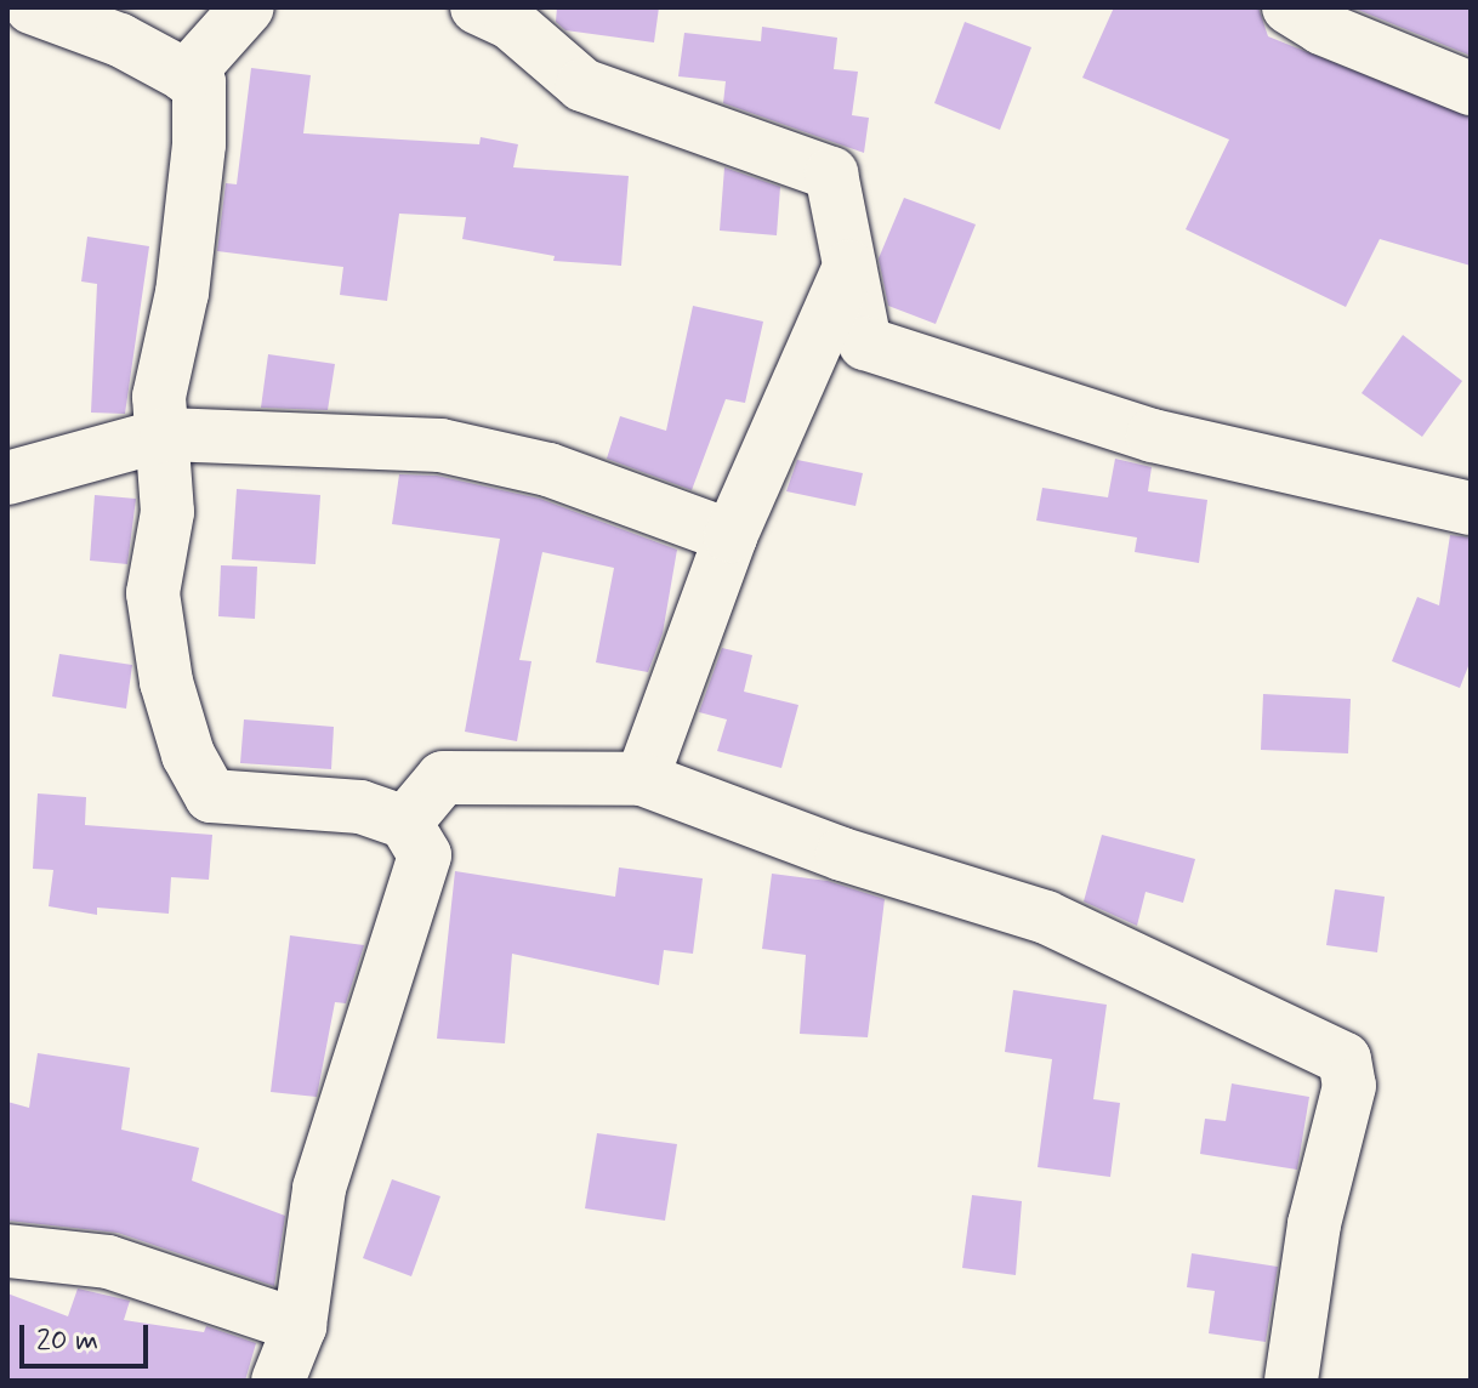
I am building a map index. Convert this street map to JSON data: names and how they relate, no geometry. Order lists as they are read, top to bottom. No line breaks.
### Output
{"scale_bar":"20 m"}
